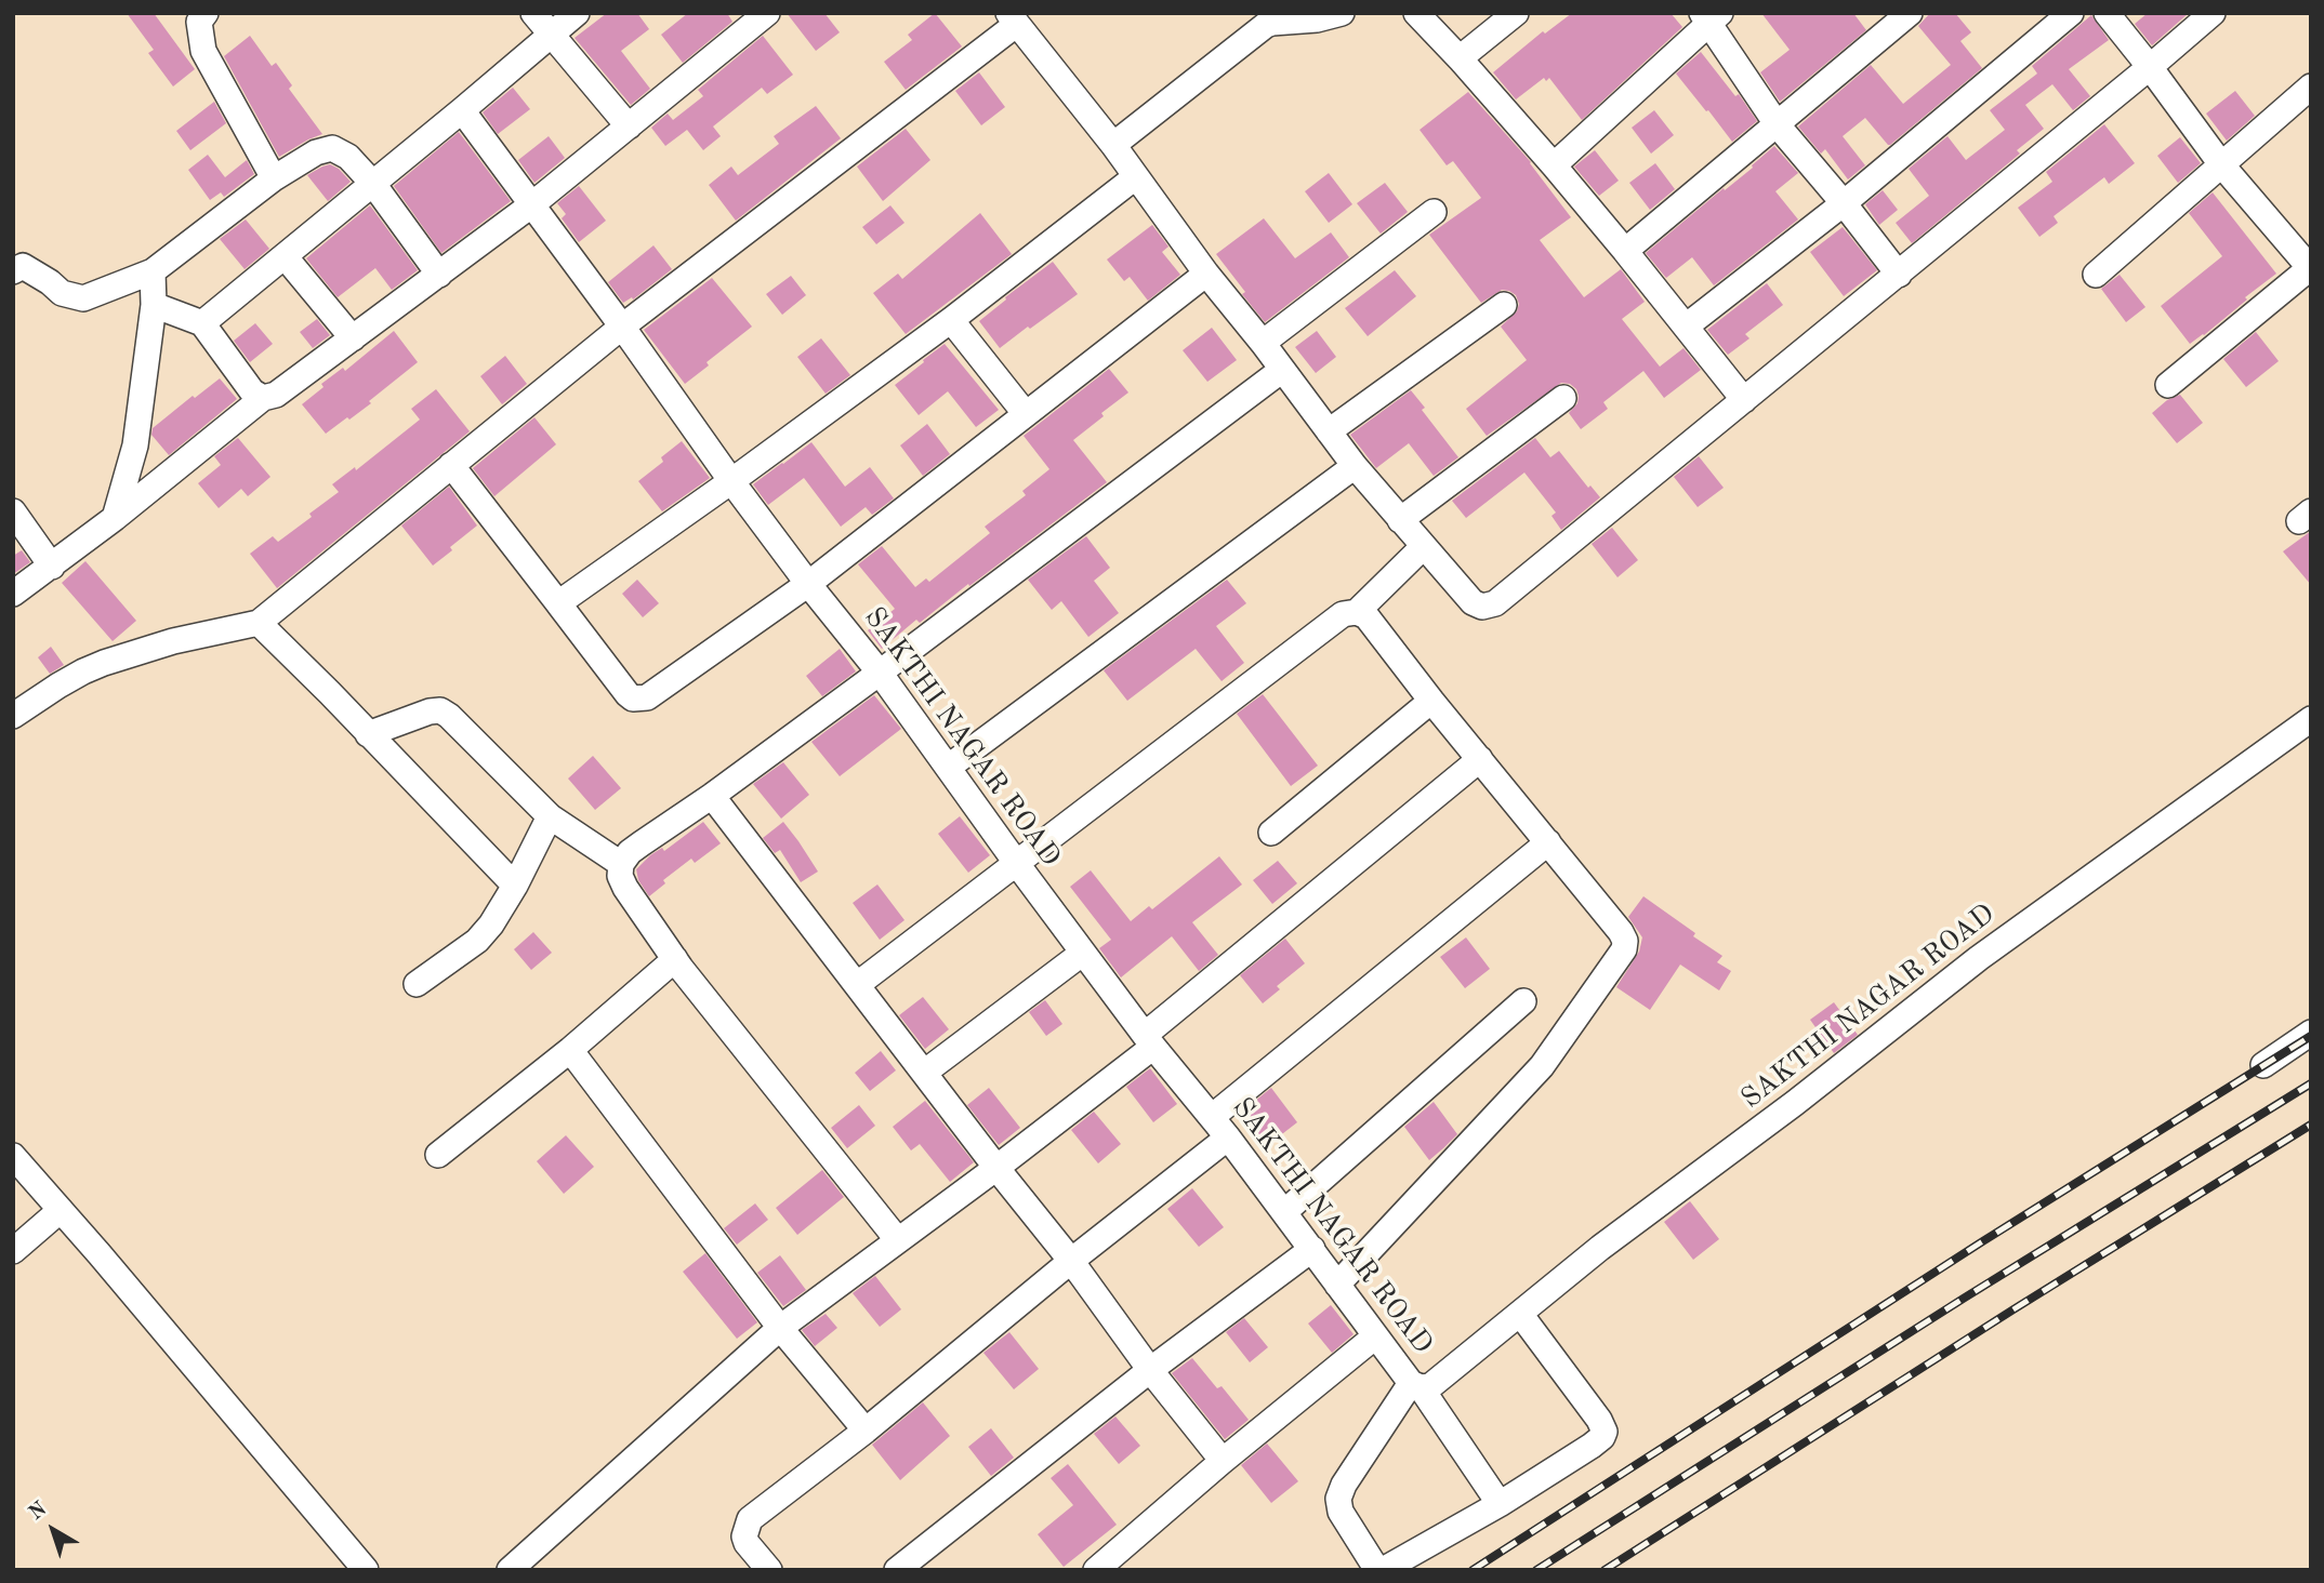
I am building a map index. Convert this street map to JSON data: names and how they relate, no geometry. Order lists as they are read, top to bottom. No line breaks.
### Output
{"streets":{"street":["SAKTHI NAGAR ROAD"]},"north":"top left"}
